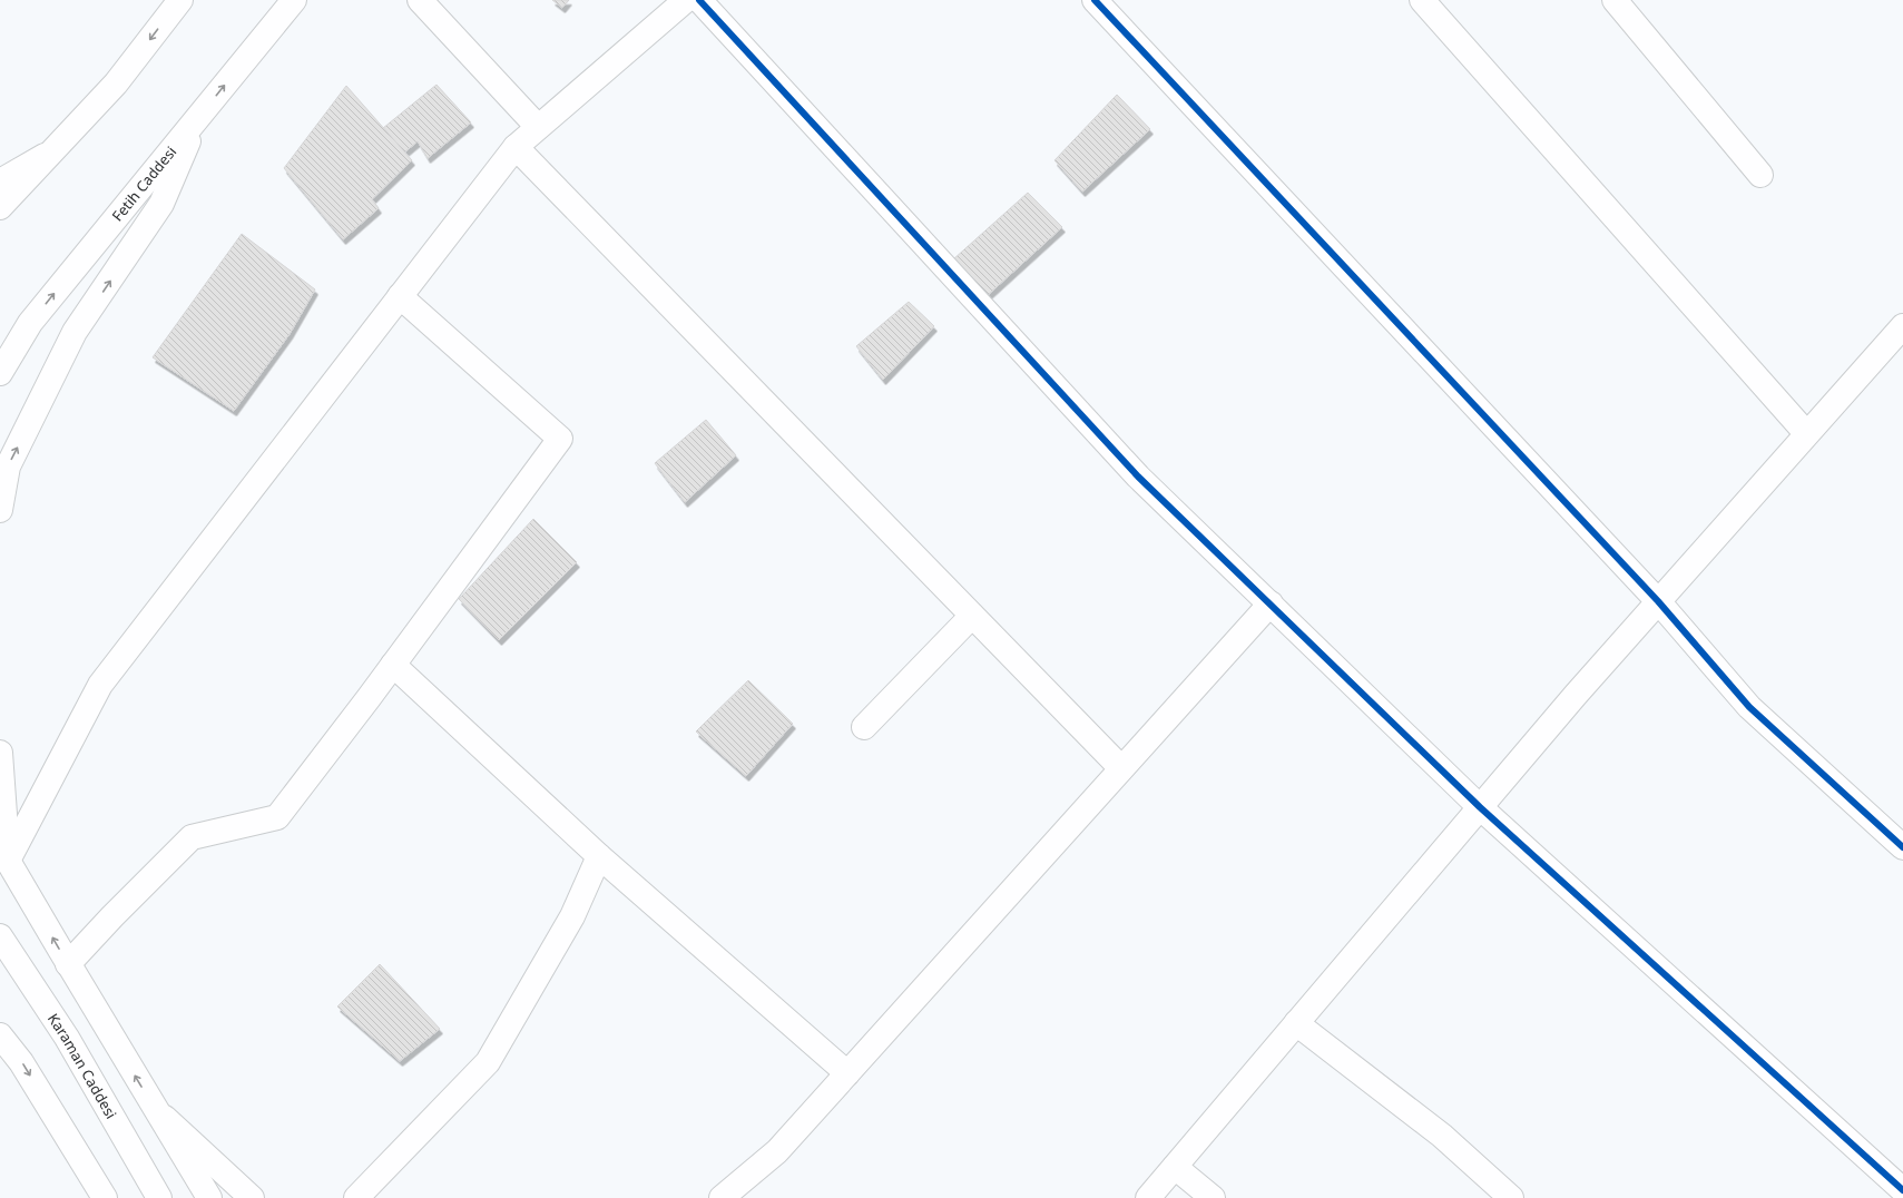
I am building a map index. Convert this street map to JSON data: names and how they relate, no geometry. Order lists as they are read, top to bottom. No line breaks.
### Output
{"streets":{"street":["Fetih Caddesi","Karaman Caddesi"]}}
